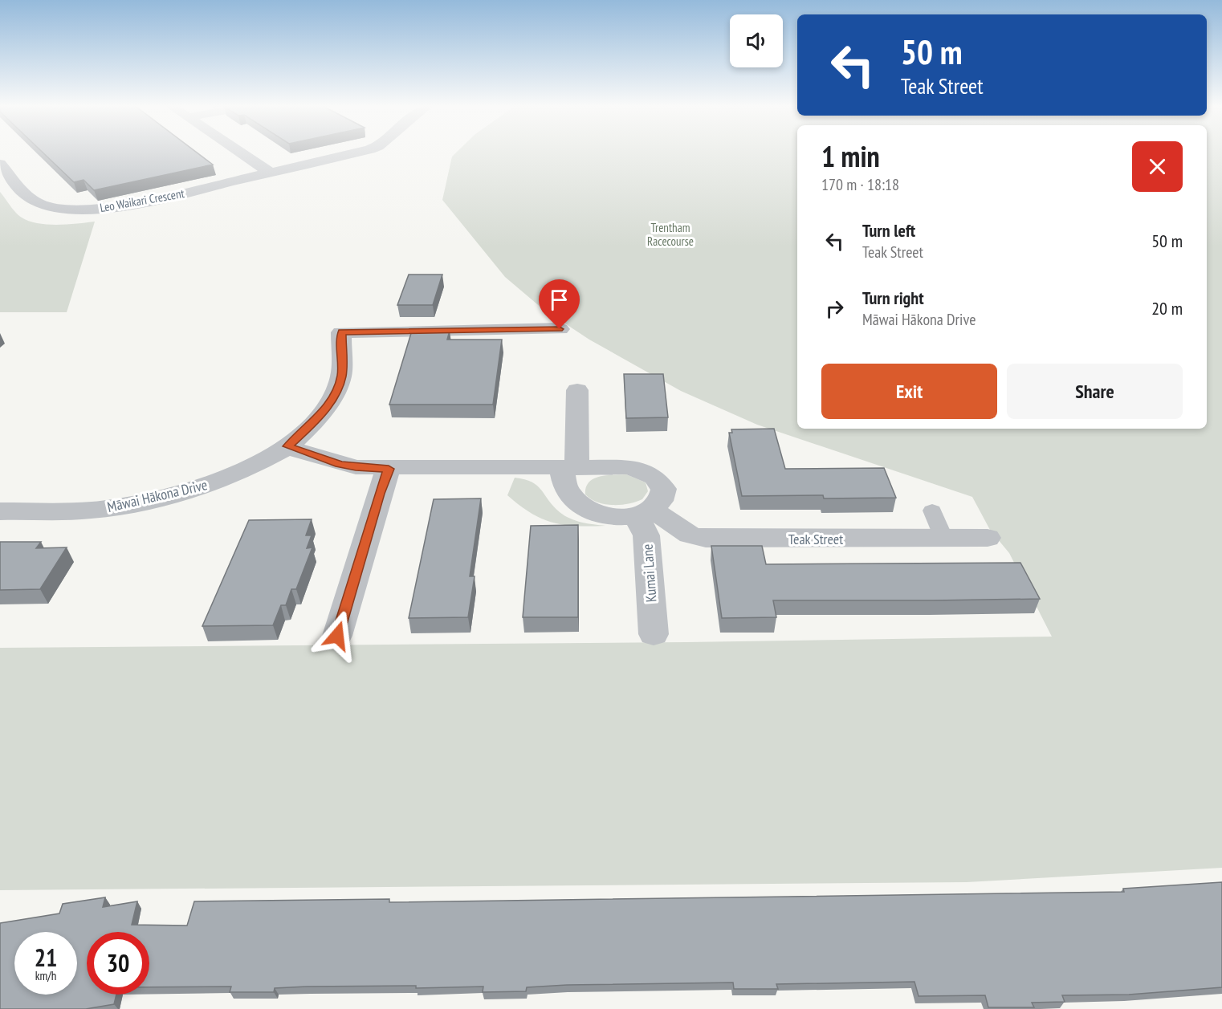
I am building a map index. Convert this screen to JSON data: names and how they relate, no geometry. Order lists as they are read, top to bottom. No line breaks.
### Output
{"streets":{"street":["Leo Waikari Crescent","Māwai Hākona Drive","Teak Street","Kumai Lane"]},"crossings":[["Teak Street","Kumai Lane"]],"parks":["Trentham Racecourse"],"page":{"turn":["50 m","Teak Street"],"heading":["1 min","170 m · 18:18"],"list":[{"name":"Turn left","note":"Teak Street","value":"50 m"},{"name":"Turn right","note":"Māwai Hākona Drive","value":"20 m"}],"buttons":["Exit","Share"],"speed":"21 km/h","limit":"30"}}
